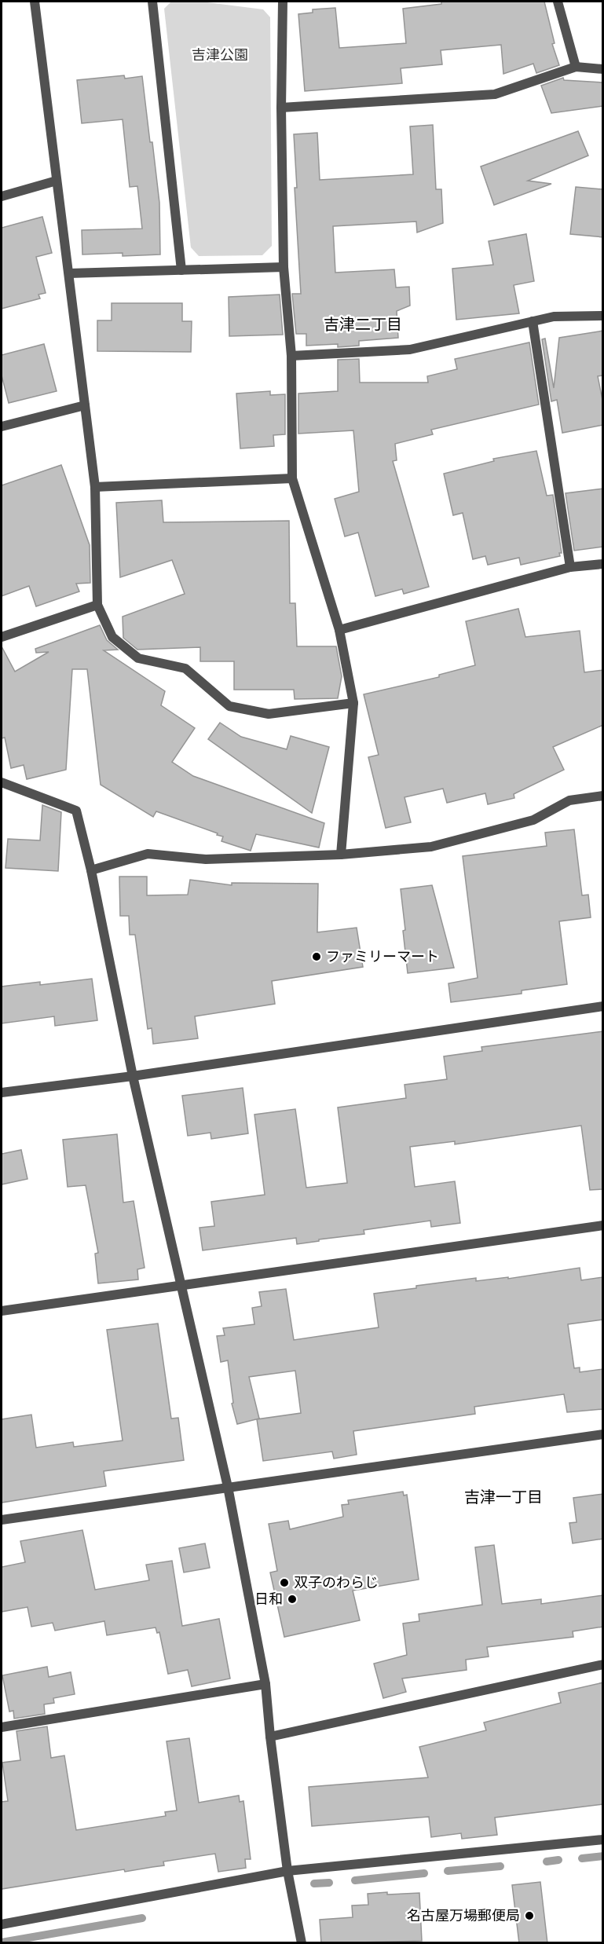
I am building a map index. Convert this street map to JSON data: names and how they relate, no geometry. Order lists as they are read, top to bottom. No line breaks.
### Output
{"districts":["吉津二丁目","吉津一丁目"],"parks":["吉津公園"],"places":["ファミリーマート","双子のわらじ","日和","名古屋万場郵便局"]}
